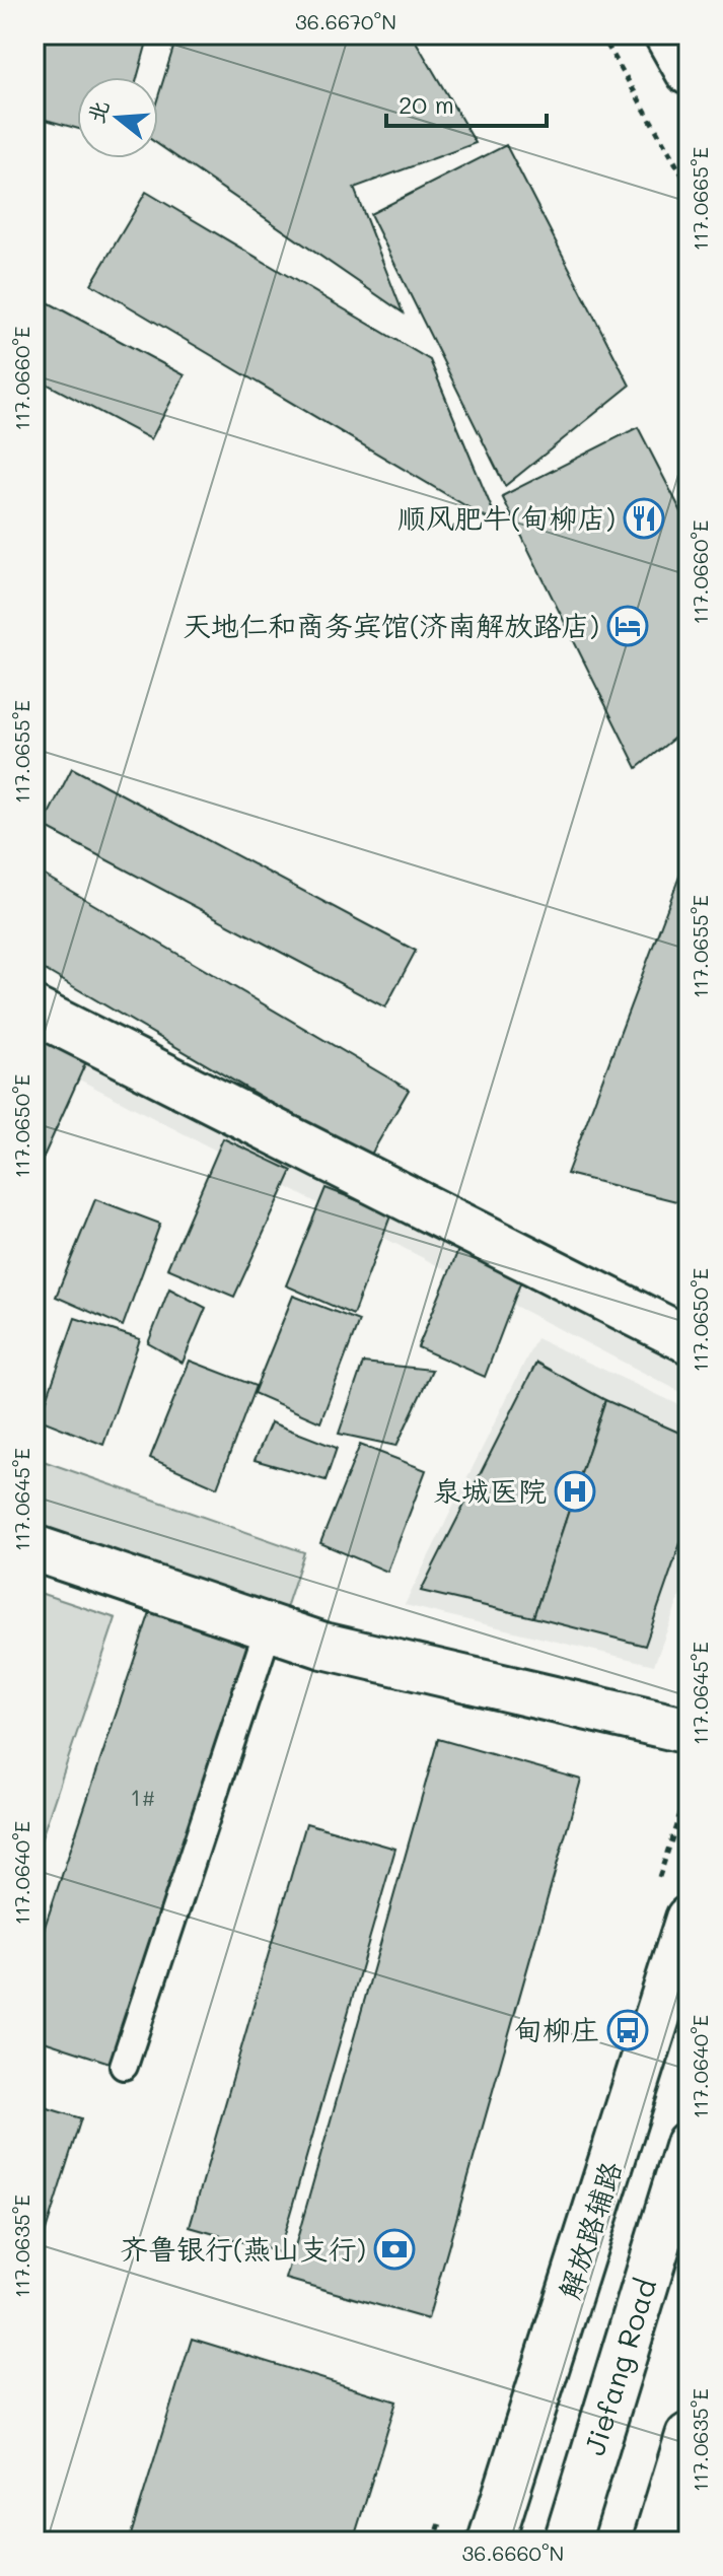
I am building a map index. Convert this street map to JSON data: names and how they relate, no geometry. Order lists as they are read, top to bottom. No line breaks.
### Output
{"streets":{"street":["解放路辅路","Jiefang Road"]},"places":{"restaurant":["顺风肥牛(甸柳店)"],"hotel":["天地仁和商务宾馆(济南解放路店)"],"hospital":["泉城医院"],"bus stop":["甸柳庄"],"bank":["齐鲁银行(燕山支行)"]},"house_numbers":["1#"],"scale_bar":"20 m","north":"left","coordinates":["36.6670°N","117.0665°E","117.0660°E","117.0655°E","117.0650°E","117.0645°E","117.0640°E","117.0635°E","36.6660°N"]}
